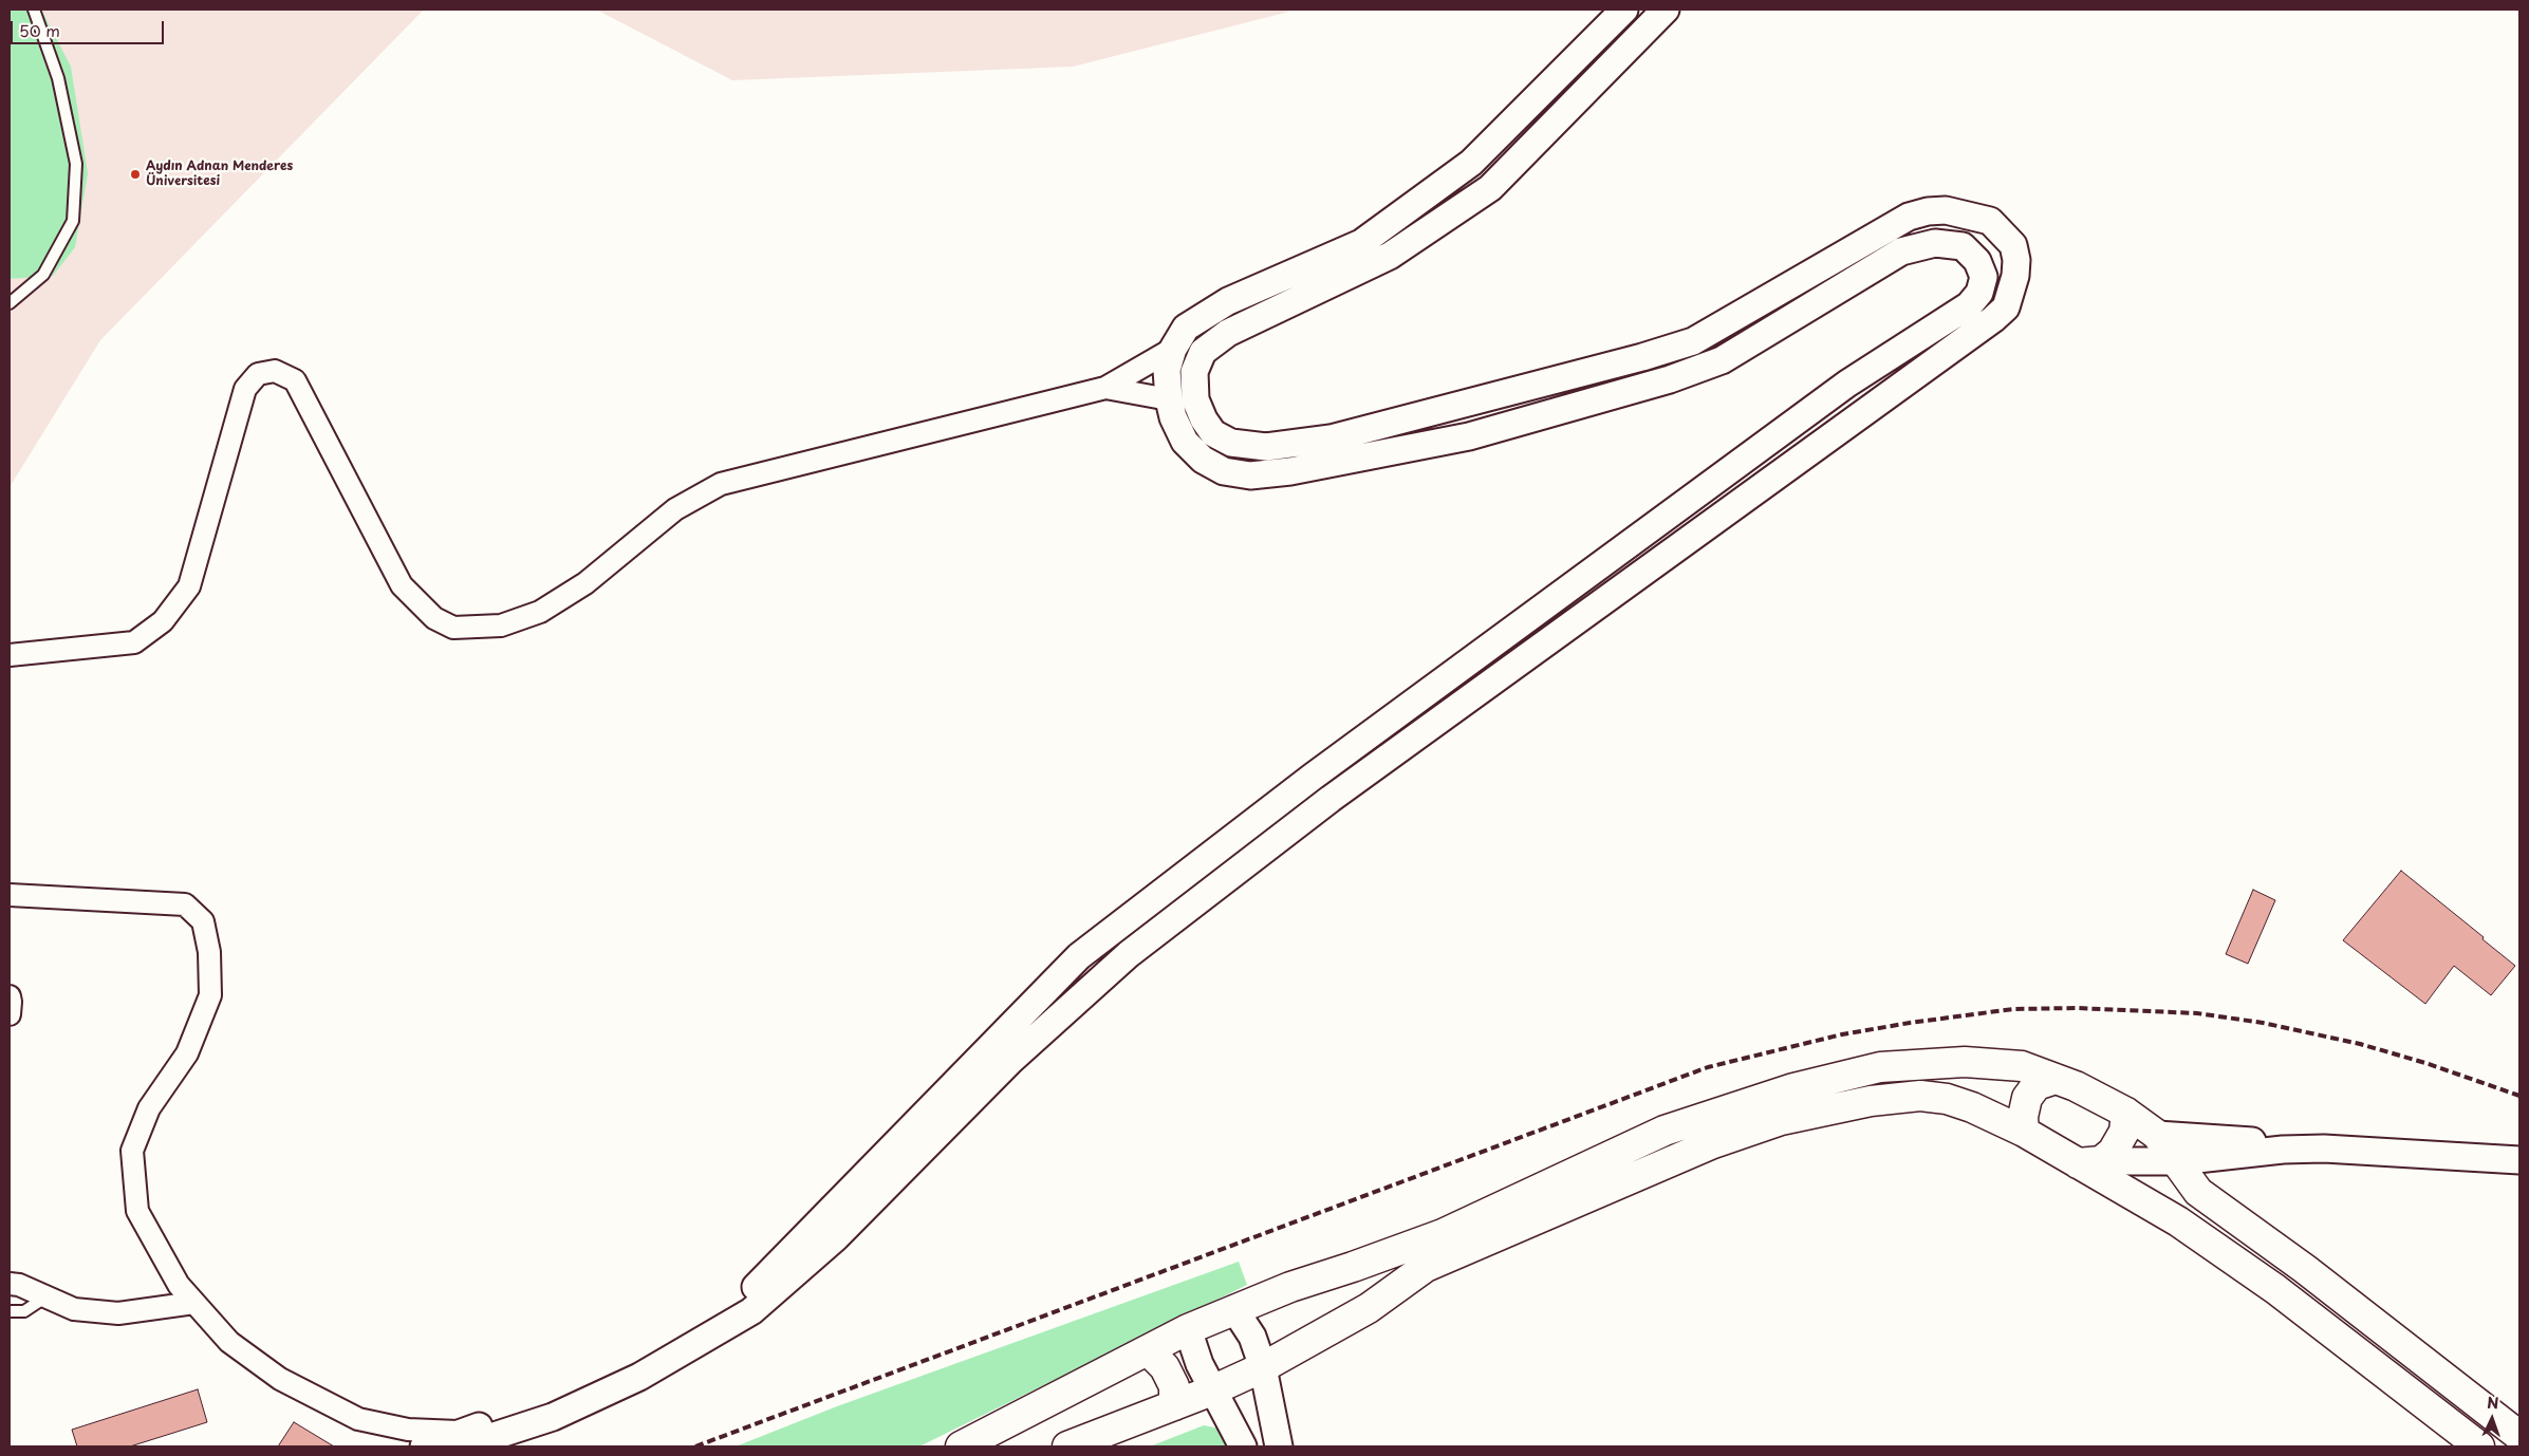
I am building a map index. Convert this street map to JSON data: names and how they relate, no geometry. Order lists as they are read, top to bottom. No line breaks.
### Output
{"places":["Aydın Adnan Menderes Üniversitesi"],"scale_bar":"50 m","north":"top"}
